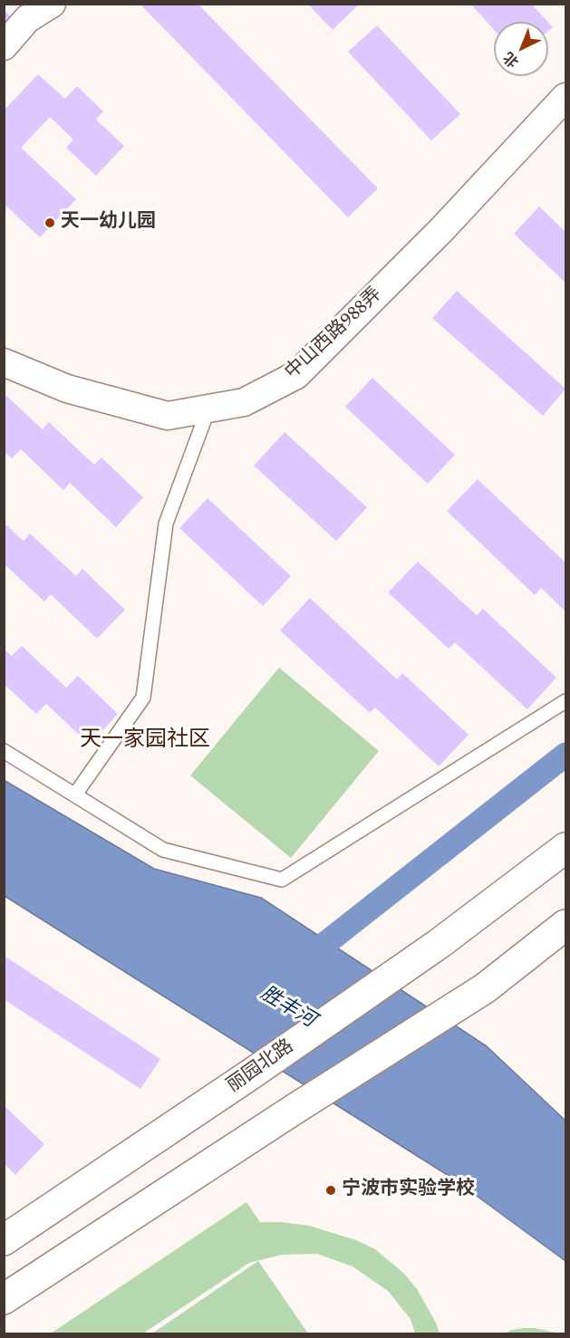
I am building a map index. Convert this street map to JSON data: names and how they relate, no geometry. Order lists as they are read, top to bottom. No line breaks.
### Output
{"streets":{"main road":["丽园北路"],"street":["中山西路988弄"]},"districts":["天一家园社区"],"water":["胜丰河"],"places":["天一幼儿园","宁波市实验学校"],"north":"bottom left"}
